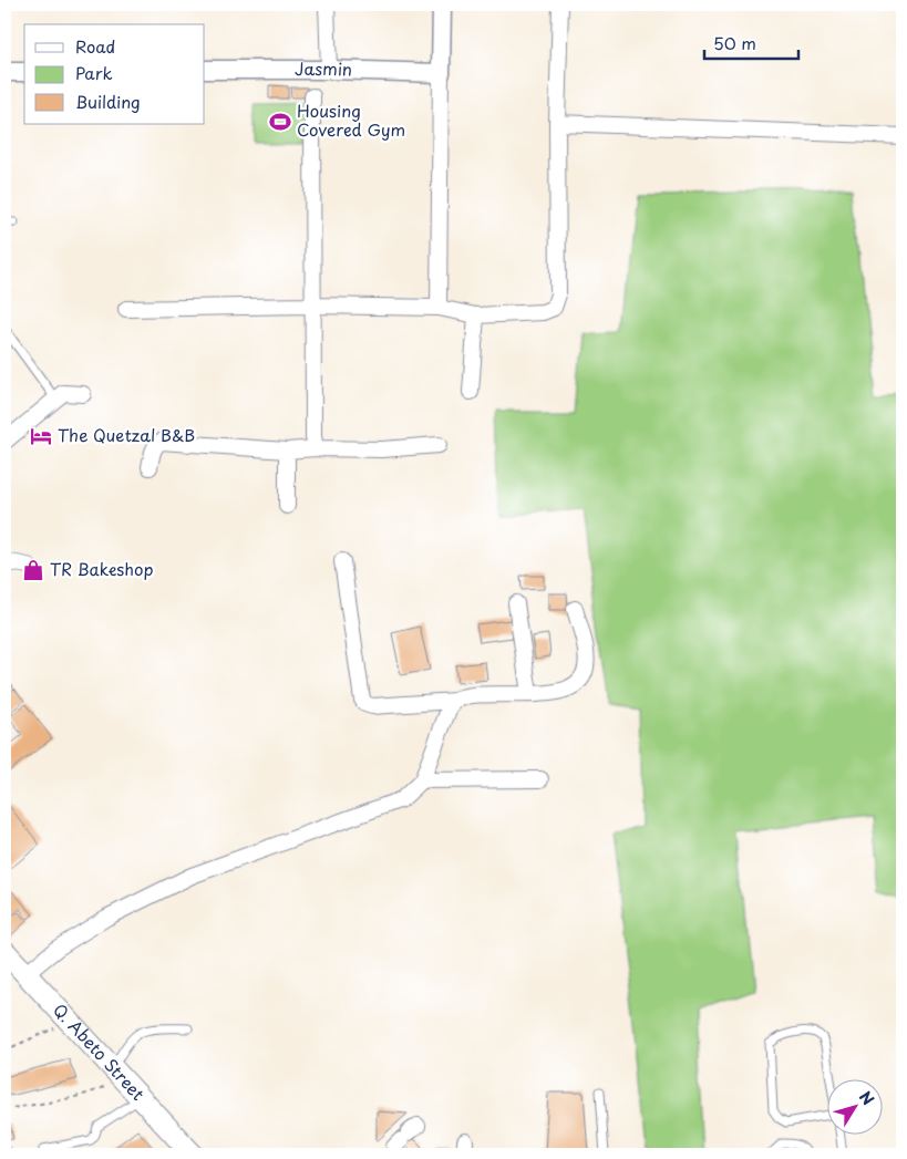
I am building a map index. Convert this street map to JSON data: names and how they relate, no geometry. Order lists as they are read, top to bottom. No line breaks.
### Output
{"streets":{"main road":["Q. Abeto Street"],"street":["Jasmin"]},"places":{"sports":["Housing Covered Gym"],"hotel":["The Quetzal B&B"],"shop":["TR Bakeshop"]},"legend":["Road","Park","Building"],"scale_bar":"50 m","north":"top right"}
